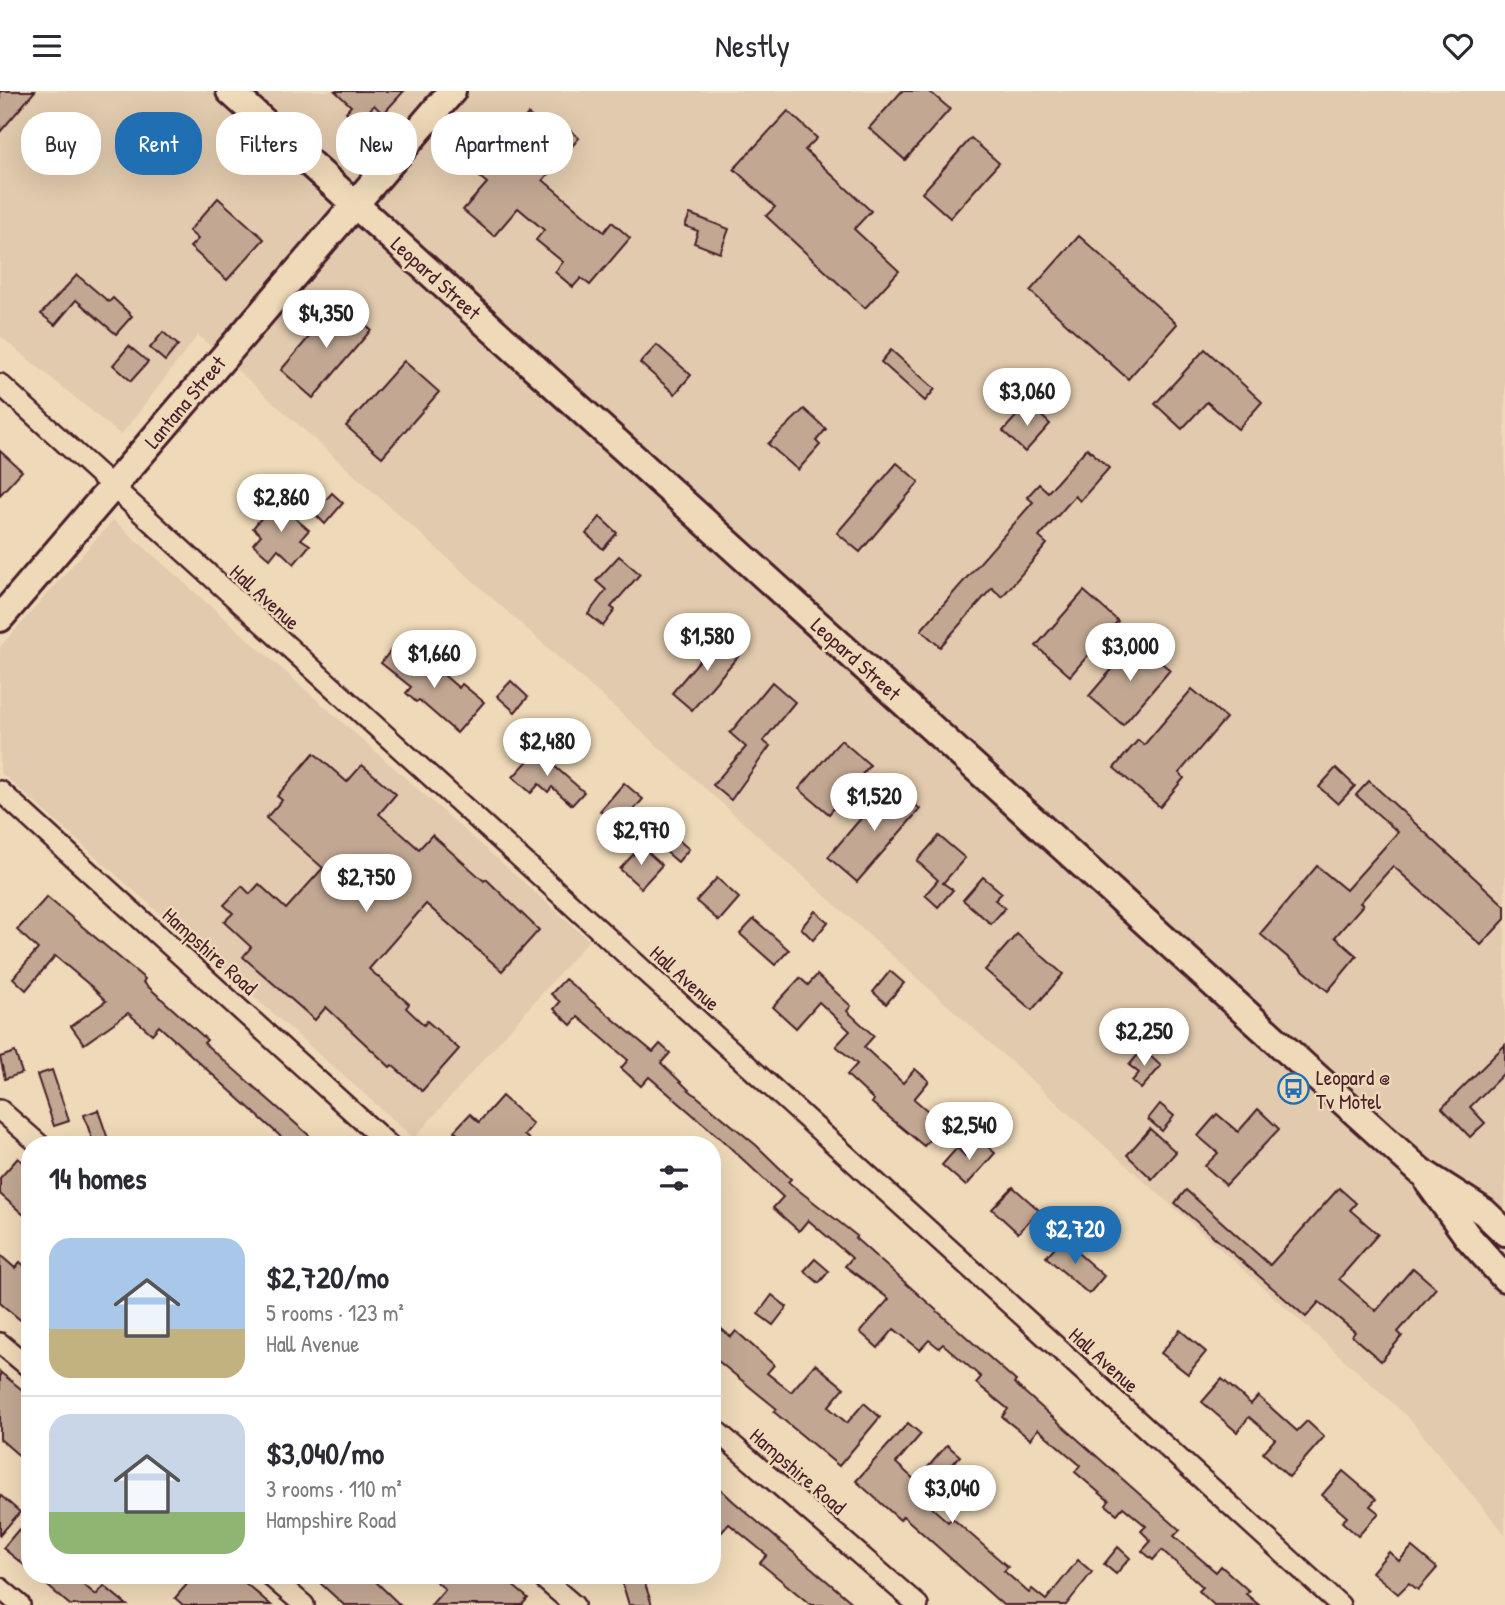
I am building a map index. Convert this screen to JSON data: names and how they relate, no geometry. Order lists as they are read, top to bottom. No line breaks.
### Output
{"streets":{"main road":["Leopard Street","Lantana Street"],"street":["Hall Avenue","Hampshire Road"]},"crossings":[["Leopard Street","Lantana Street"],["Lantana Street","Hall Avenue"]],"places":{"bus stop":["Leopard @ Tv Motel"]},"page":{"header":"Nestly","chip":["Buy","Rent","Filters","New","Apartment"],"price":["$4,350","$3,060","$2,860","$1,580","$3,000","$1,660","$2,480","$1,520","$2,970","$2,750","$2,250","$2,540","$2,720","$3,040"],"heading":"14 homes","list":[{"name":"$2,720/mo","note":"5 rooms · 123 m² · Hall Avenue"},{"name":"$3,040/mo","note":"3 rooms · 110 m² · Hampshire Road"}]}}
